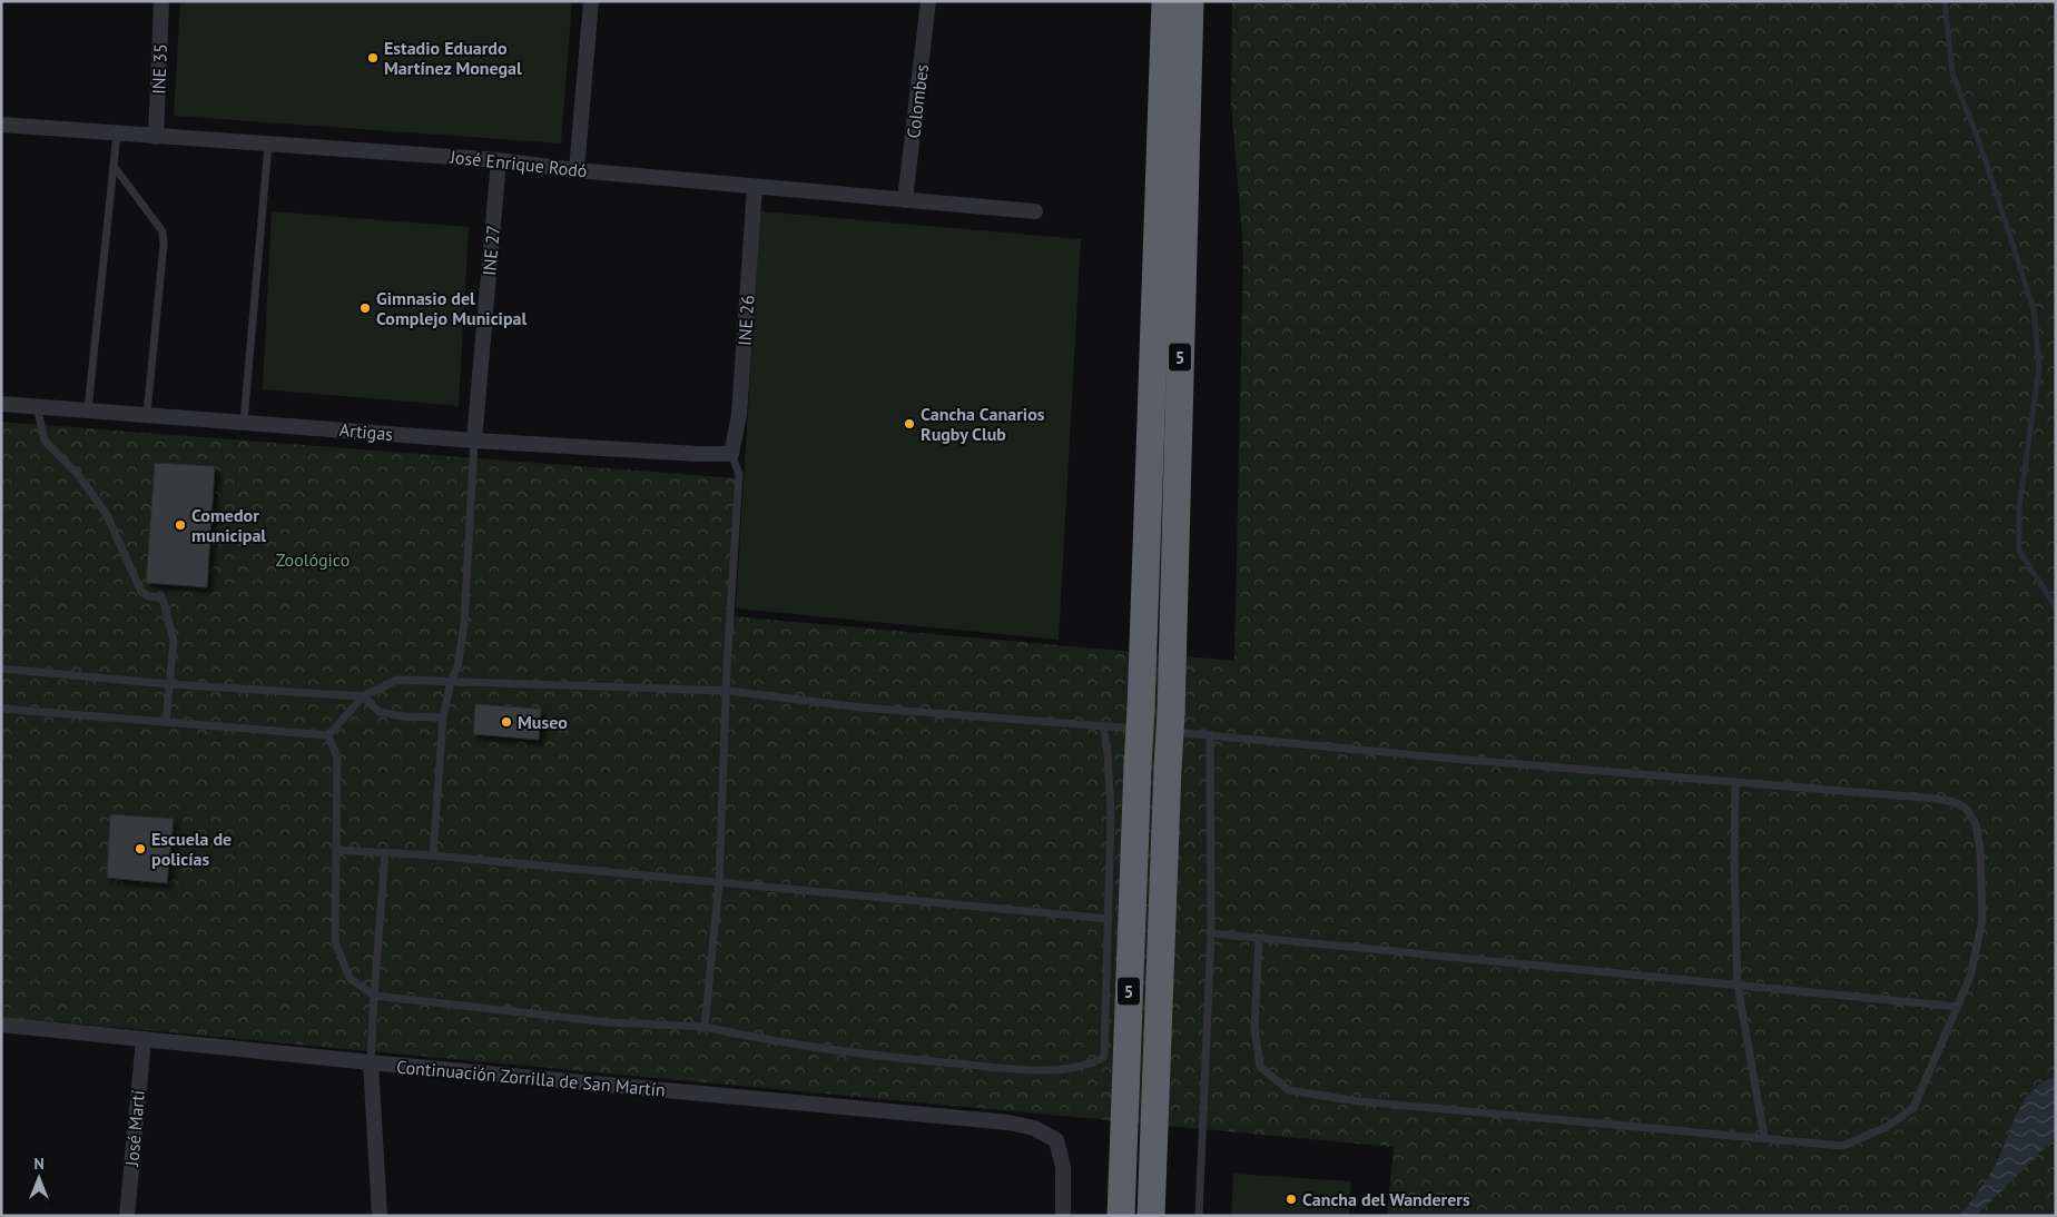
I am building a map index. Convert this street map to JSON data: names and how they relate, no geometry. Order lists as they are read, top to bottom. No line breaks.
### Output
{"streets":{"highway":["5"],"street":["INE 35","Colombes","José Enrique Rodó","INE 27","INE 26","Artigas","Continuación Zorrilla de San Martín","José Martí"]},"crossings":[["INE 35","José Enrique Rodó"],["Colombes","José Enrique Rodó"],["José Enrique Rodó","INE 27"],["José Enrique Rodó","INE 26"],["INE 27","Artigas"],["INE 26","Artigas"],["Continuación Zorrilla de San Martín","José Martí"]],"parks":["Zoológico"],"places":["Estadio Eduardo Martínez Monegal","Gimnasio del Complejo Municipal","Cancha Canarios Rugby Club","Comedor municipal","Museo","Escuela de policías","Cancha del Wanderers"],"north":"top"}
